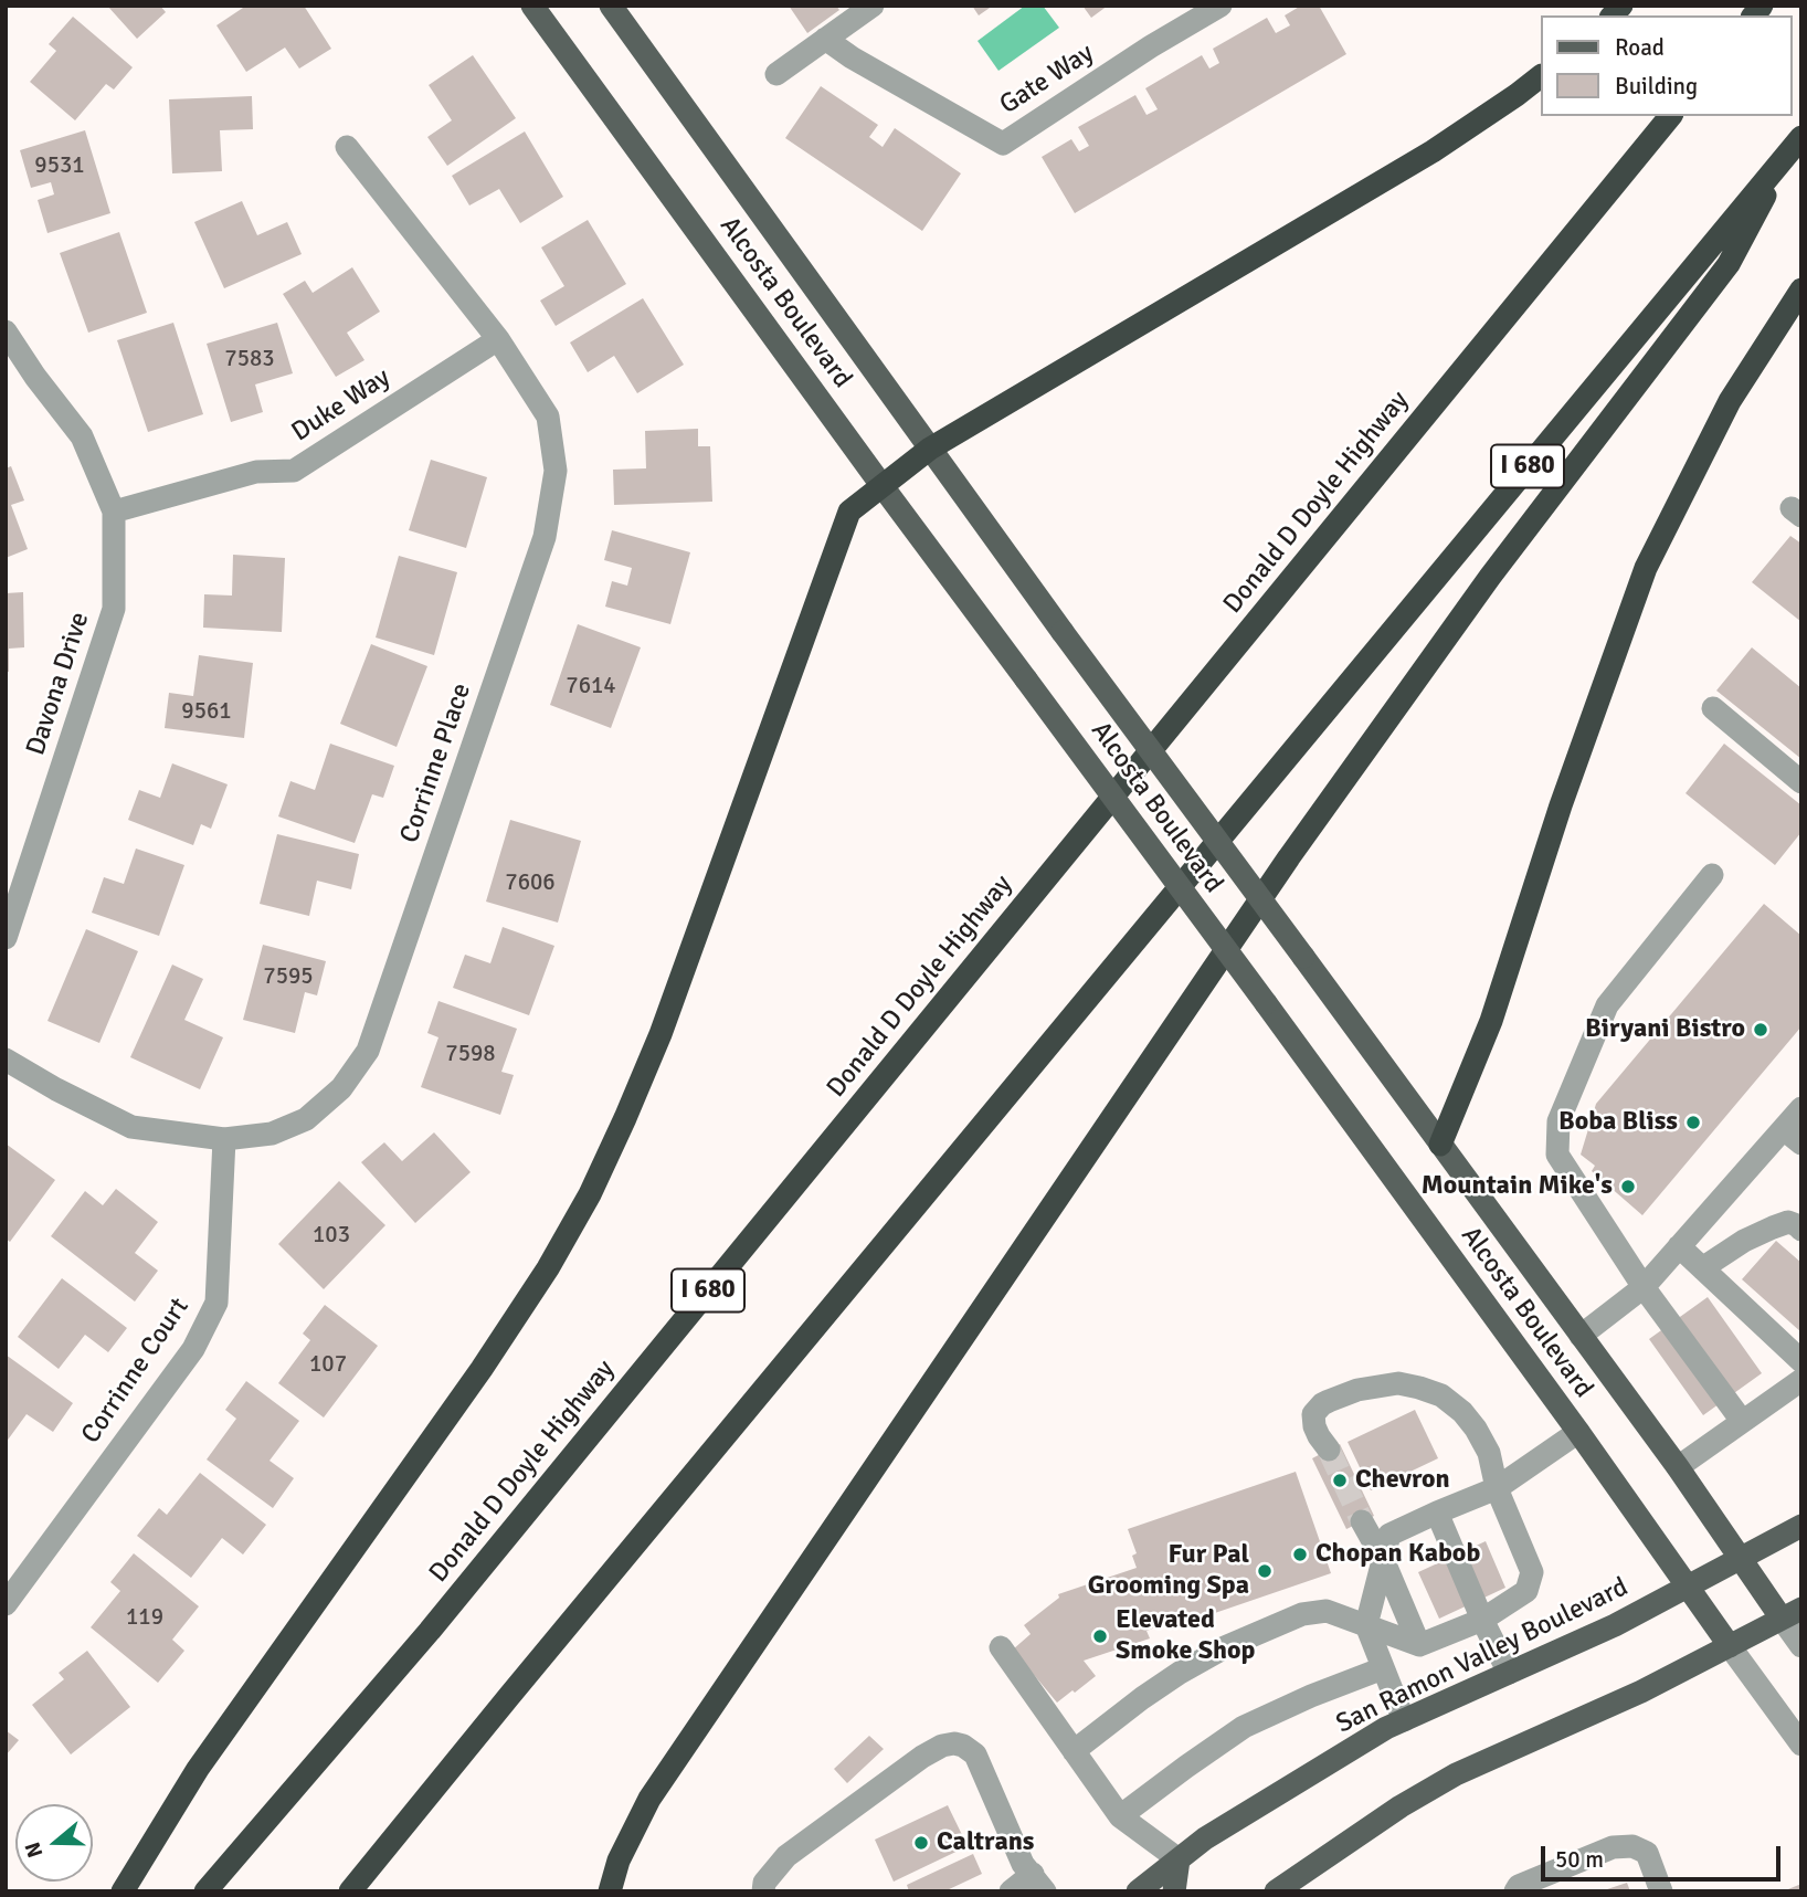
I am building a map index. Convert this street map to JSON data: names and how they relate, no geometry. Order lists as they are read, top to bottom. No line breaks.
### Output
{"streets":{"highway":["I 680","Donald D Doyle Highway"],"main road":["Alcosta Boulevard","San Ramon Valley Boulevard"],"street":["Gate Way","Duke Way","Davona Drive","Corrinne Place","Corrinne Court"]},"crossings":[["Alcosta Boulevard","San Ramon Valley Boulevard"],["Duke Way","Davona Drive"],["Duke Way","Corrinne Place"],["Corrinne Place","Corrinne Court"]],"places":["Biryani Bistro","Boba Bliss","Mountain Mike's","Chevron","Chopan Kabob","Fur Pal Grooming Spa","Elevated Smoke Shop","Caltrans"],"house_numbers":["9531","7583","7614","9561","7606","7595","7598","103","107","119"],"legend":["Road","Building"],"scale_bar":"50 m","north":"left"}
